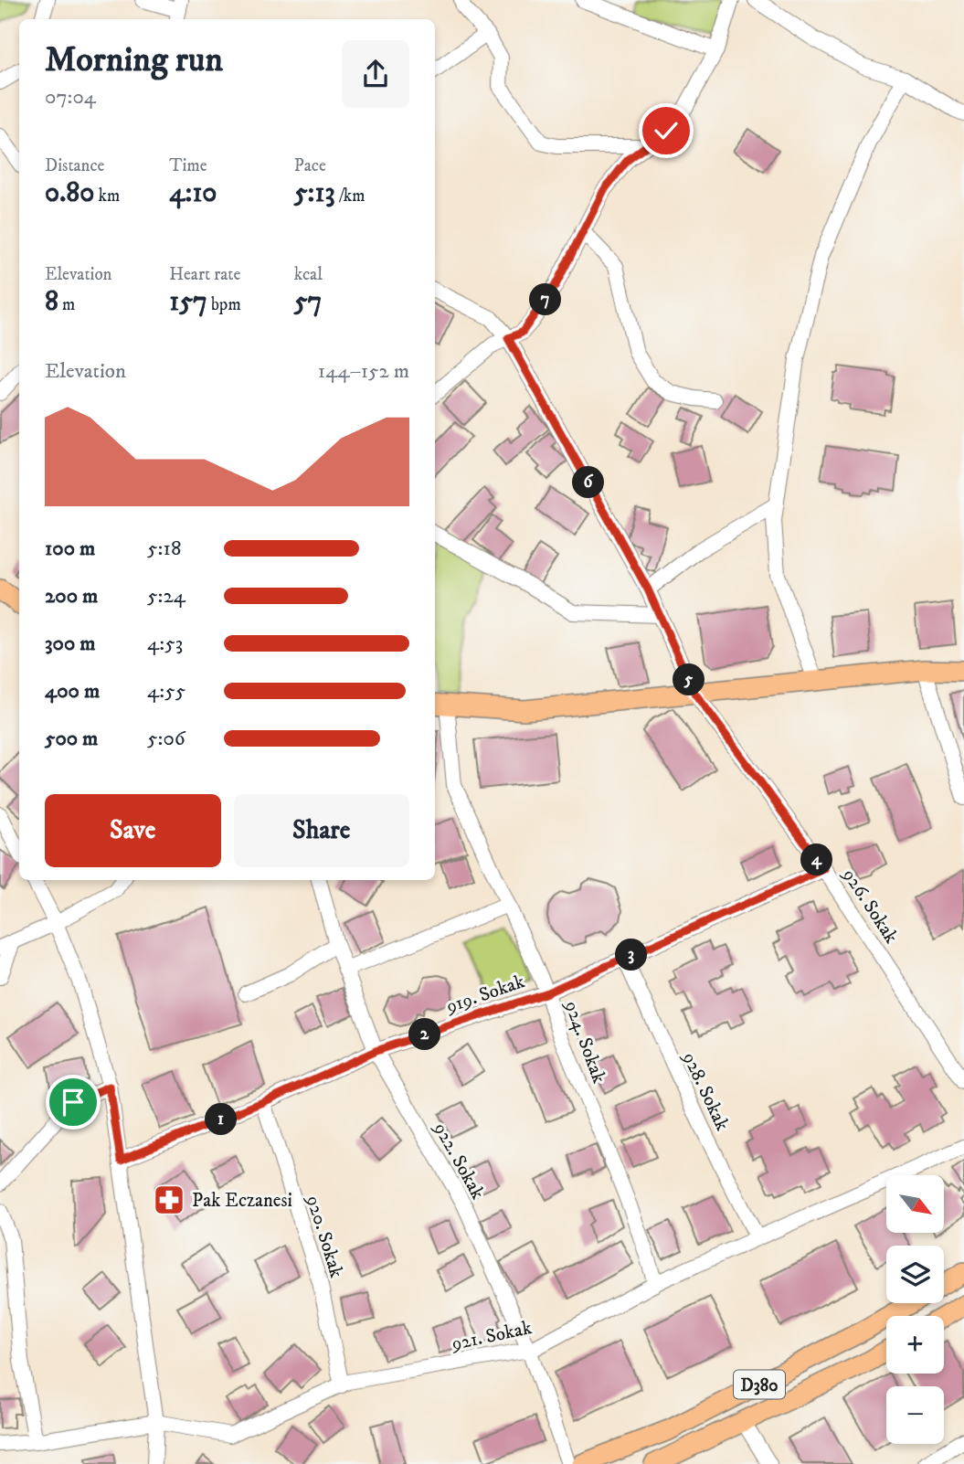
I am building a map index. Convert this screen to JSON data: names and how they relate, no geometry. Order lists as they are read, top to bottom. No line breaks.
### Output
{"streets":{"main road":["D380"],"street":["926. Sokak","919. Sokak","924. Sokak","928. Sokak","922. Sokak","920. Sokak","921. Sokak"]},"crossings":[["926. Sokak","919. Sokak"],["919. Sokak","924. Sokak"],["919. Sokak","928. Sokak"],["919. Sokak","922. Sokak"],["919. Sokak","920. Sokak"],["924. Sokak","921. Sokak"],["928. Sokak","921. Sokak"],["922. Sokak","921. Sokak"],["920. Sokak","921. Sokak"]],"places":{"pharmacy":["Pak Eczanesi"]},"north":"bottom right","page":{"heading":["Morning run","07:04"],"stats":[["Distance","0.80 km"],["Time","4:10"],["Pace","5:13 /km"],["Elevation","8 m"],["Heart rate","157 bpm"],["kcal","57"]],"pins":["7","6","5","4","3","2","1"],"chart":["Elevation","144–152 m"],"list":[{"name":"100 m","note":"5:18"},{"name":"200 m","note":"5:24"},{"name":"300 m","note":"4:53"},{"name":"400 m","note":"4:55"},{"name":"500 m","note":"5:06"}],"buttons":["Save","Share"],"map_buttons":["+","−"]}}
